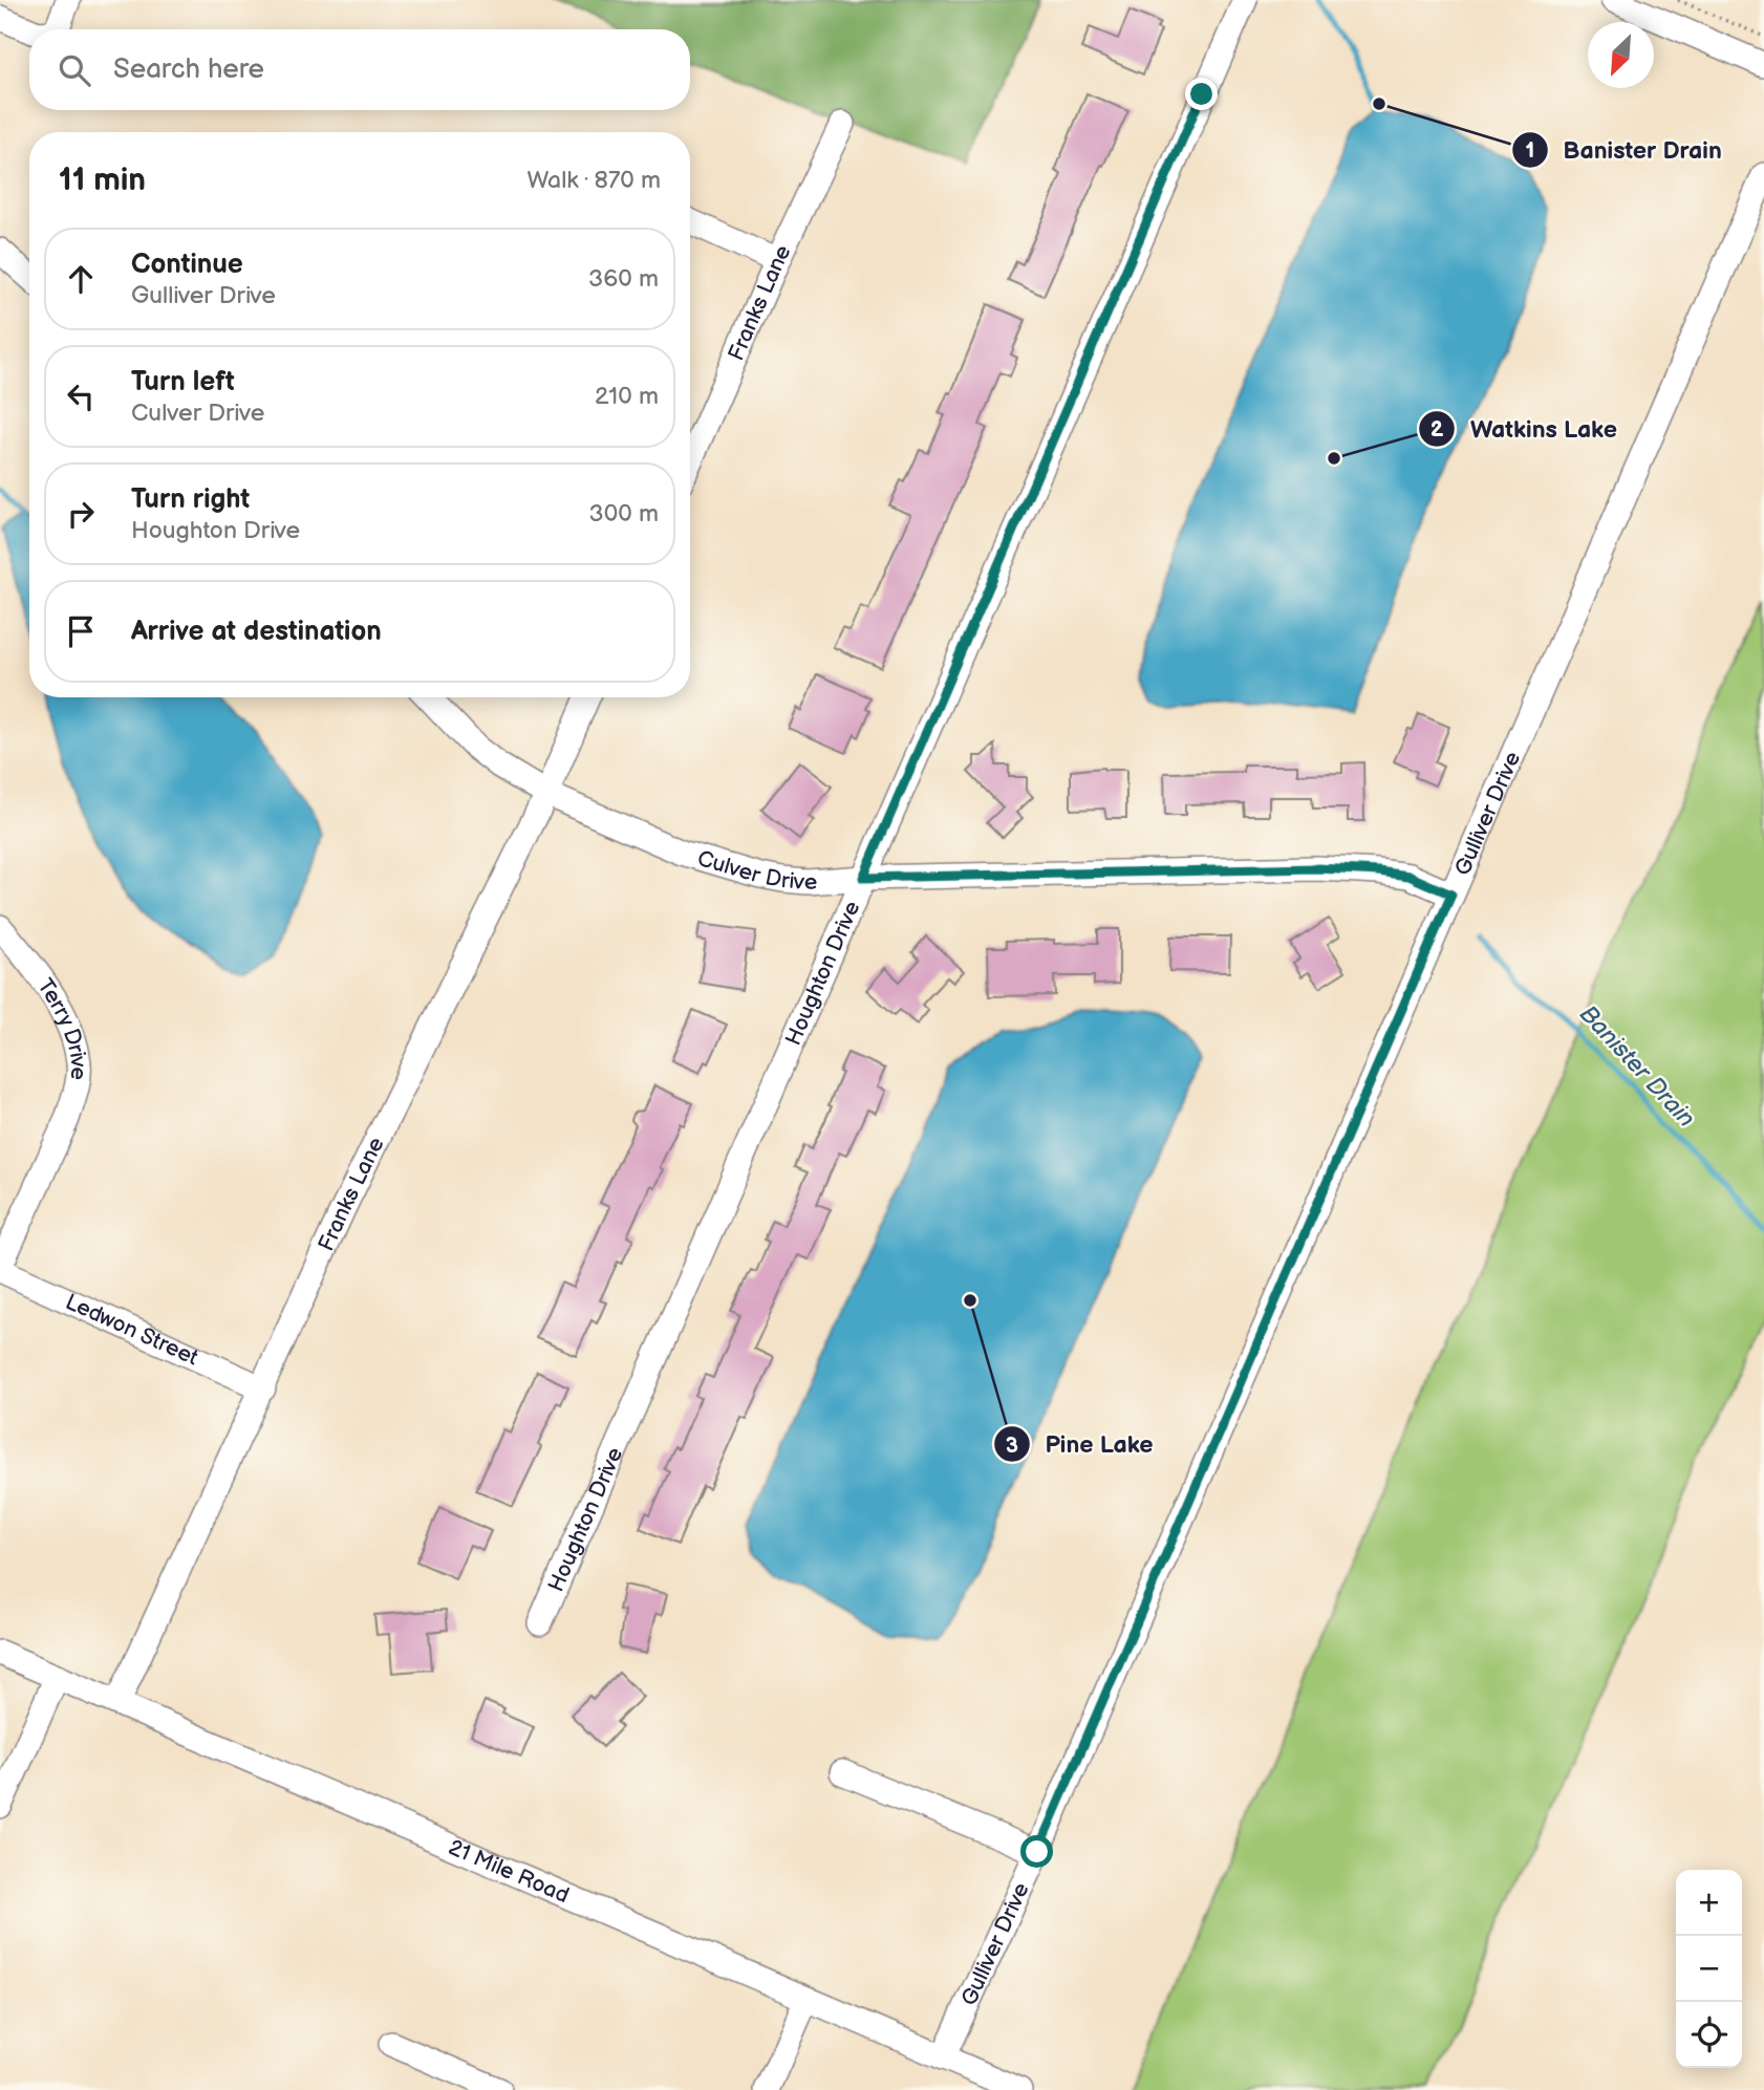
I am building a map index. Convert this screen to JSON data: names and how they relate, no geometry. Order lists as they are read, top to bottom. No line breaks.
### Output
{"streets":{"street":["Franks Lane","Gulliver Drive","Culver Drive","Houghton Drive","Terry Drive","Ledwon Street","21 Mile Road"]},"crossings":[["Franks Lane","Culver Drive"],["Franks Lane","Ledwon Street"],["Franks Lane","21 Mile Road"],["Gulliver Drive","Culver Drive"],["Gulliver Drive","21 Mile Road"],["Culver Drive","Houghton Drive"],["Terry Drive","Ledwon Street"]],"water":["Banister Drain"],"places":["Banister Drain","Watkins Lake","Pine Lake"],"north":"bottom left","page":{"search":"Search here","heading":["11 min","Walk · 870 m"],"list":[["Continue","Gulliver Drive","360 m"],["Turn left","Culver Drive","210 m"],["Turn right","Houghton Drive","300 m"],"Arrive at destination"],"map_buttons":["+","−"]}}
